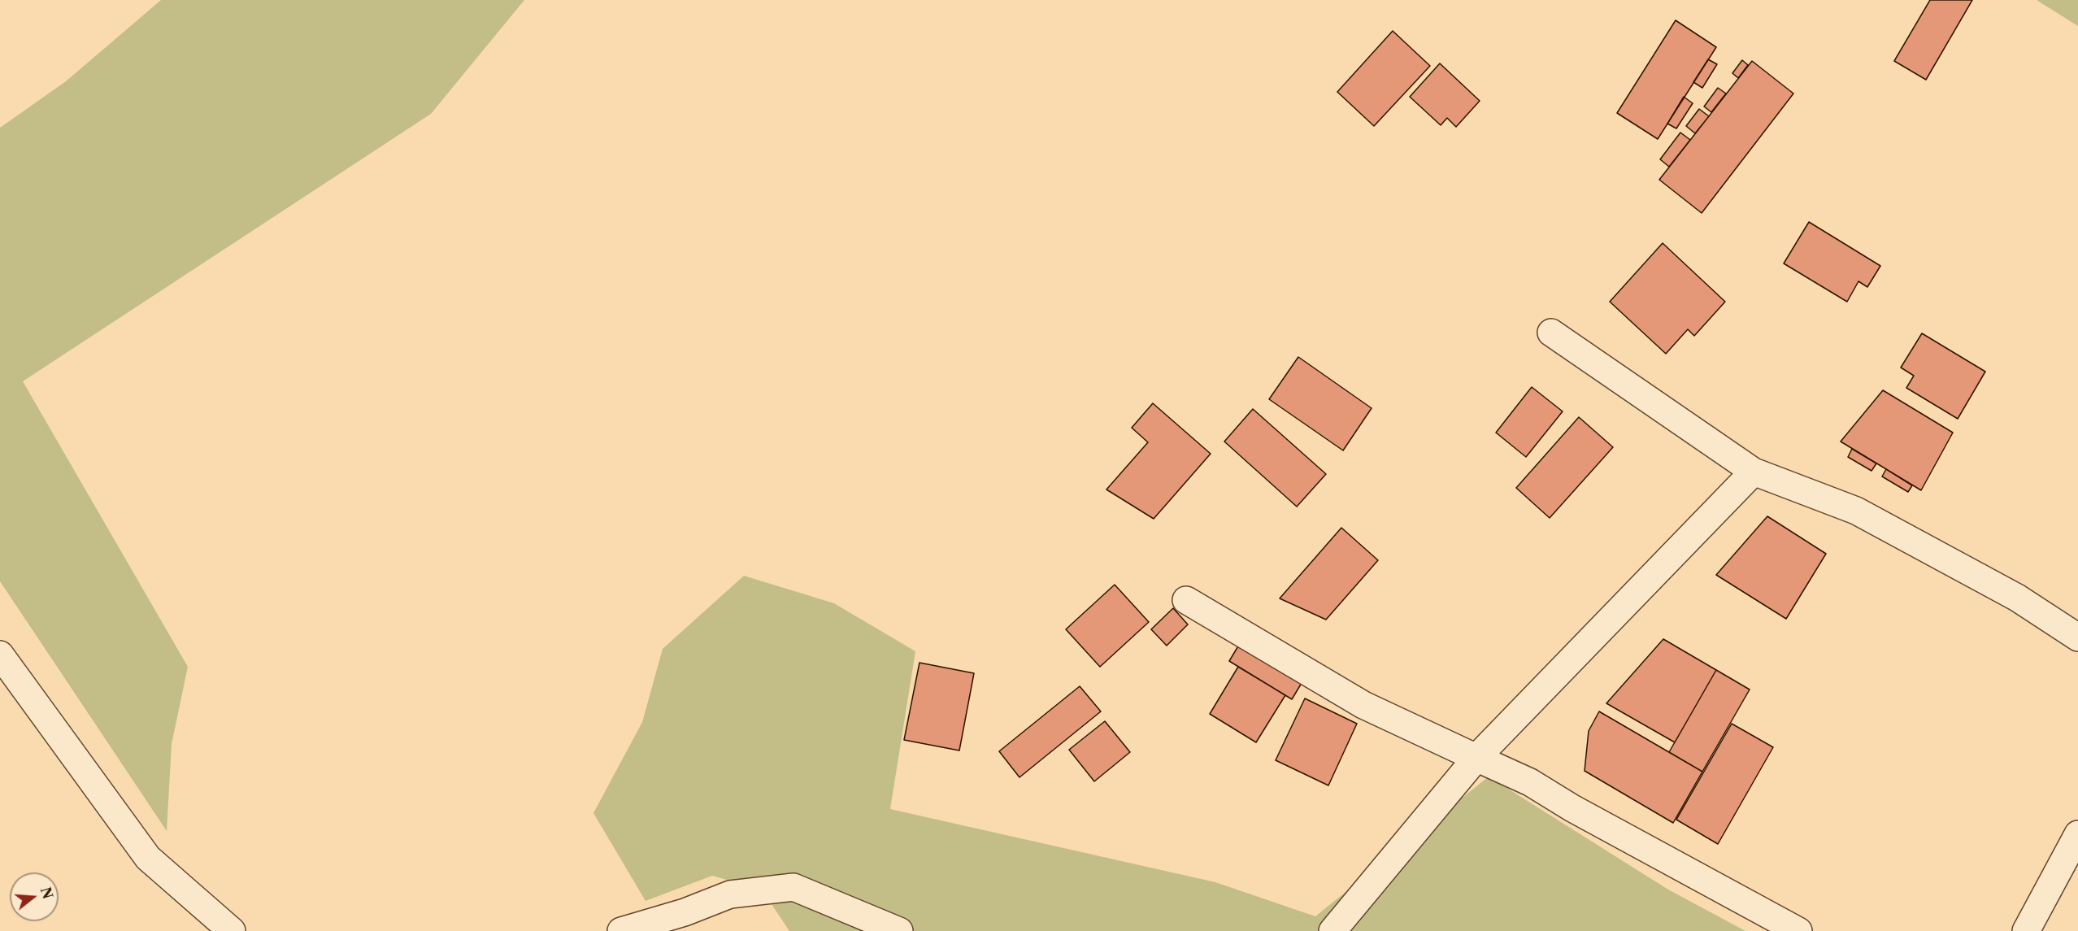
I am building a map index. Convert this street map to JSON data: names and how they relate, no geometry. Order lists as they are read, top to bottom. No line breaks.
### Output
{"north":"right"}
